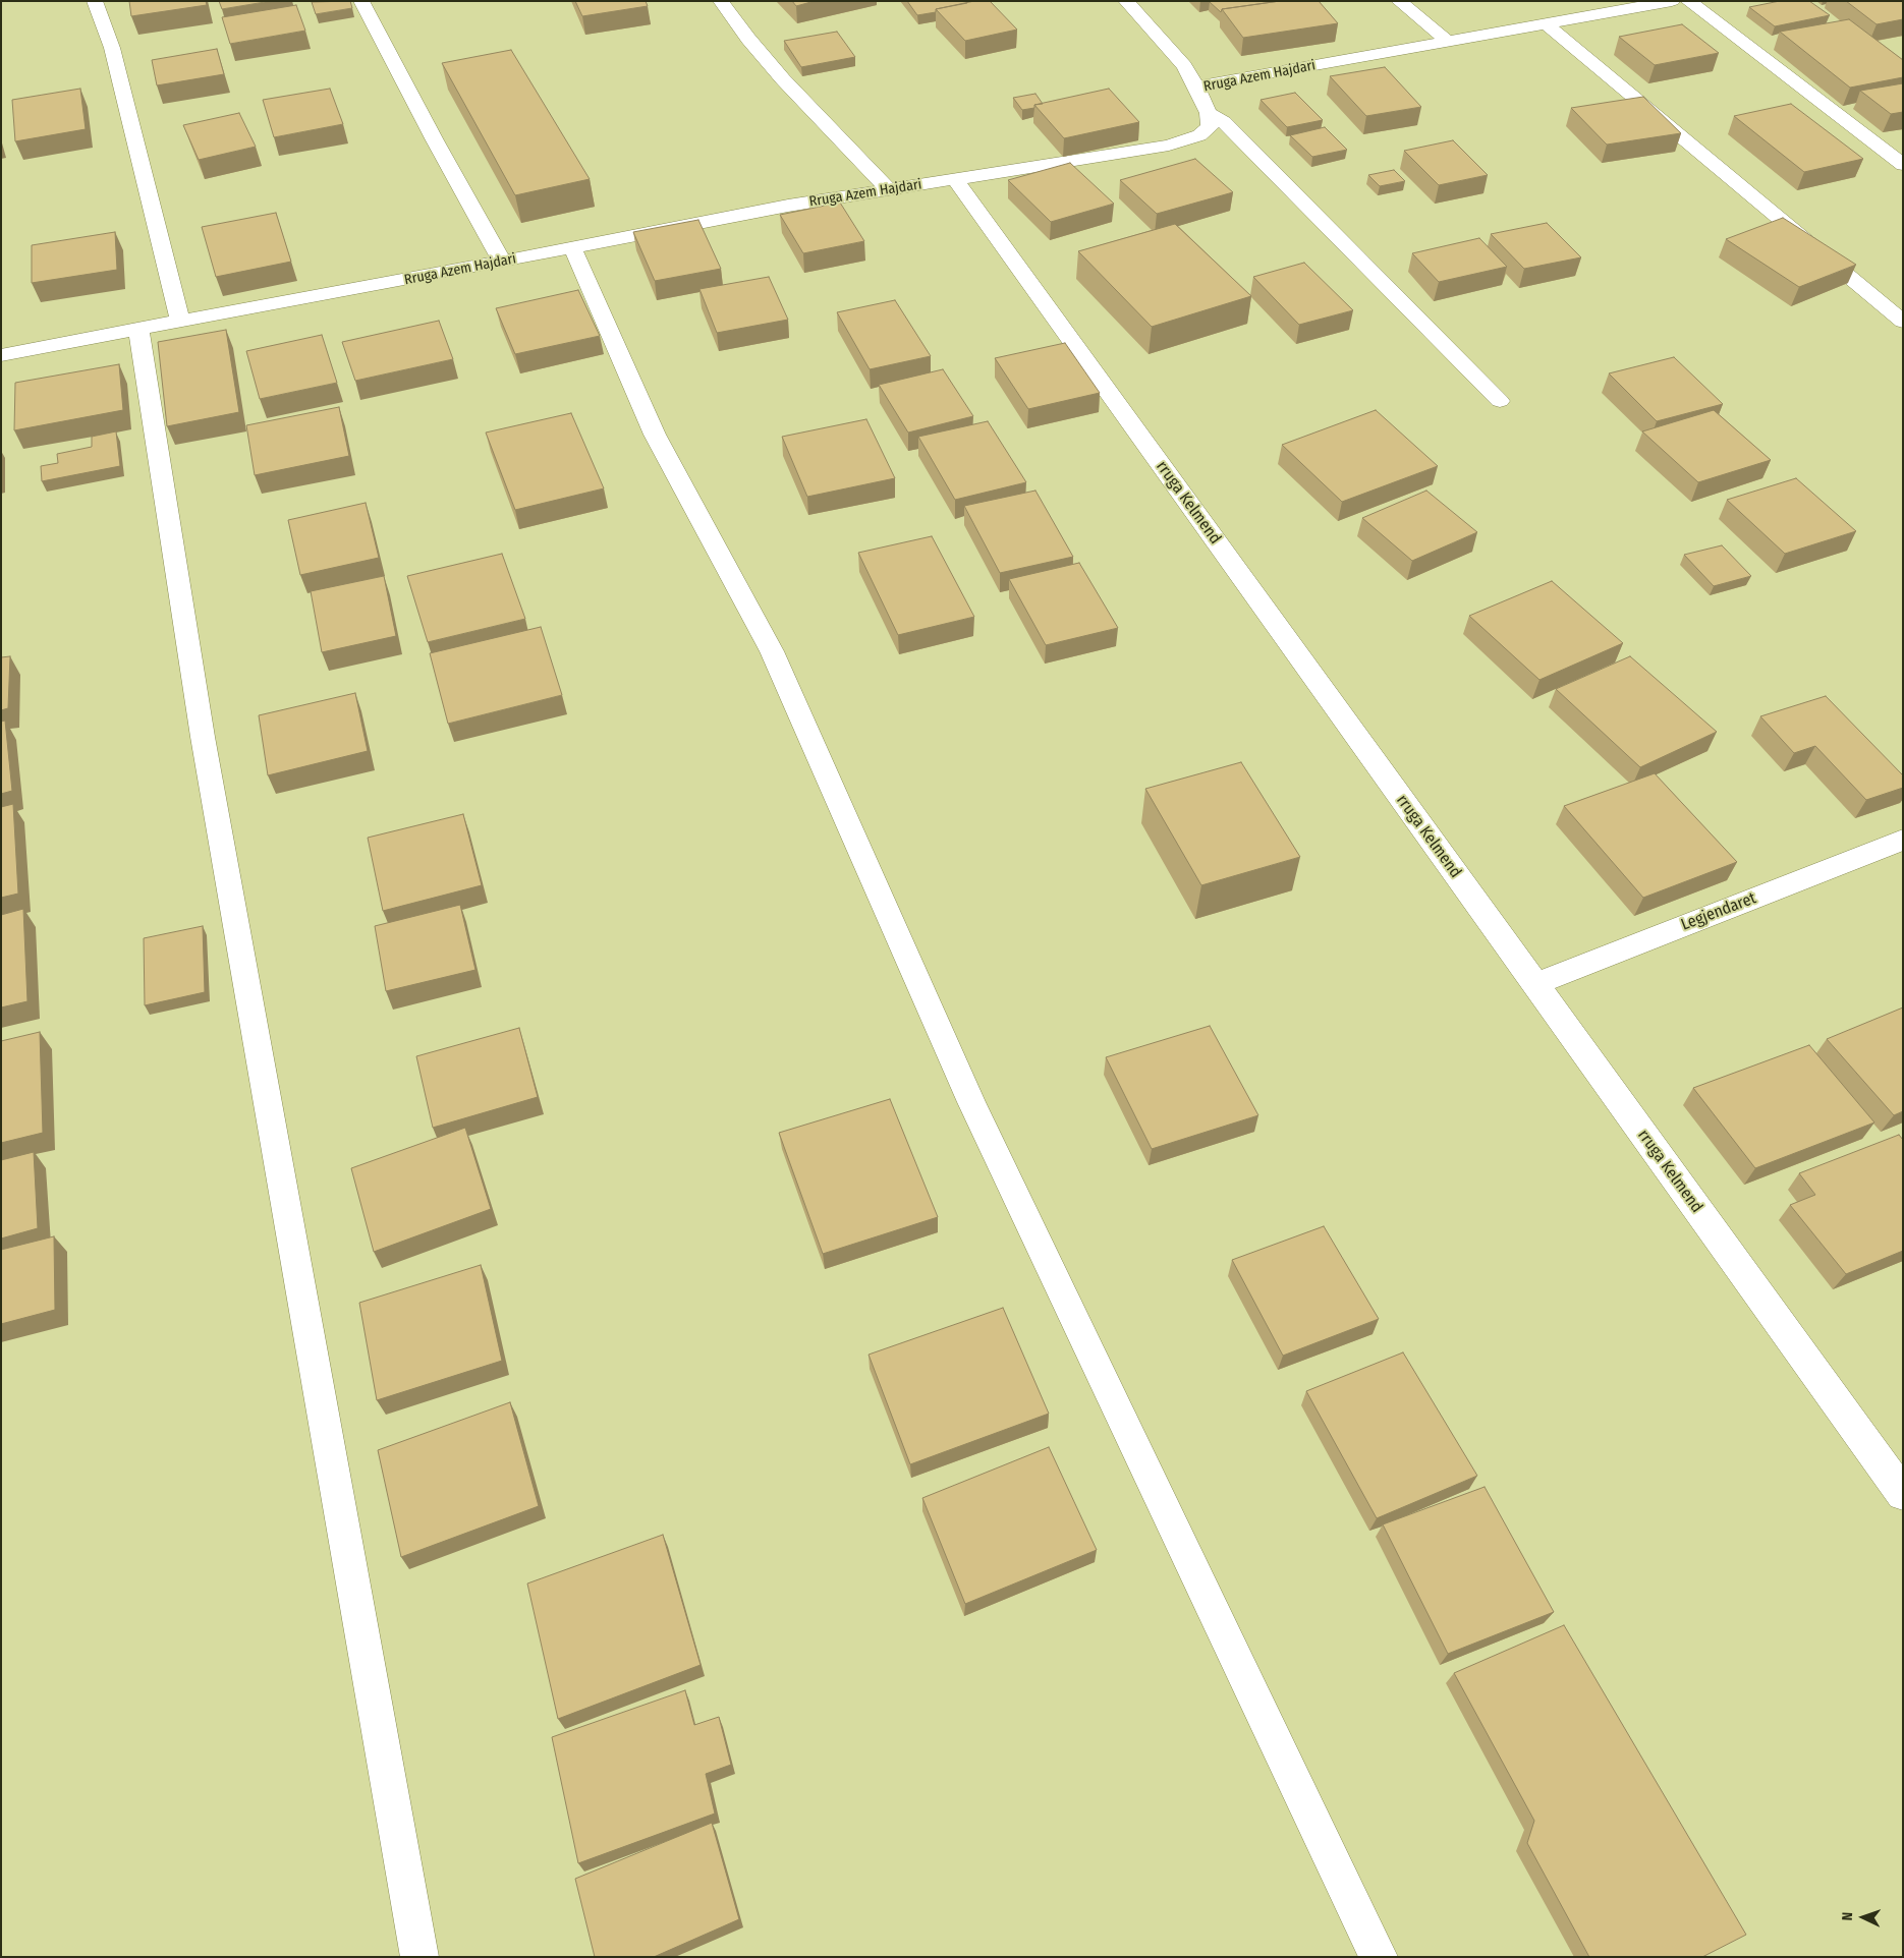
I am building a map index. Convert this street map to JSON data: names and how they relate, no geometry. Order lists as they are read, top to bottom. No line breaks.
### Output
{"streets":{"street":["Rruga Azem Hajdari","rruga Kelmend","Legjendaret"]},"crossings":[["Rruga Azem Hajdari","rruga Kelmend"],["rruga Kelmend","Legjendaret"]],"north":"left"}
